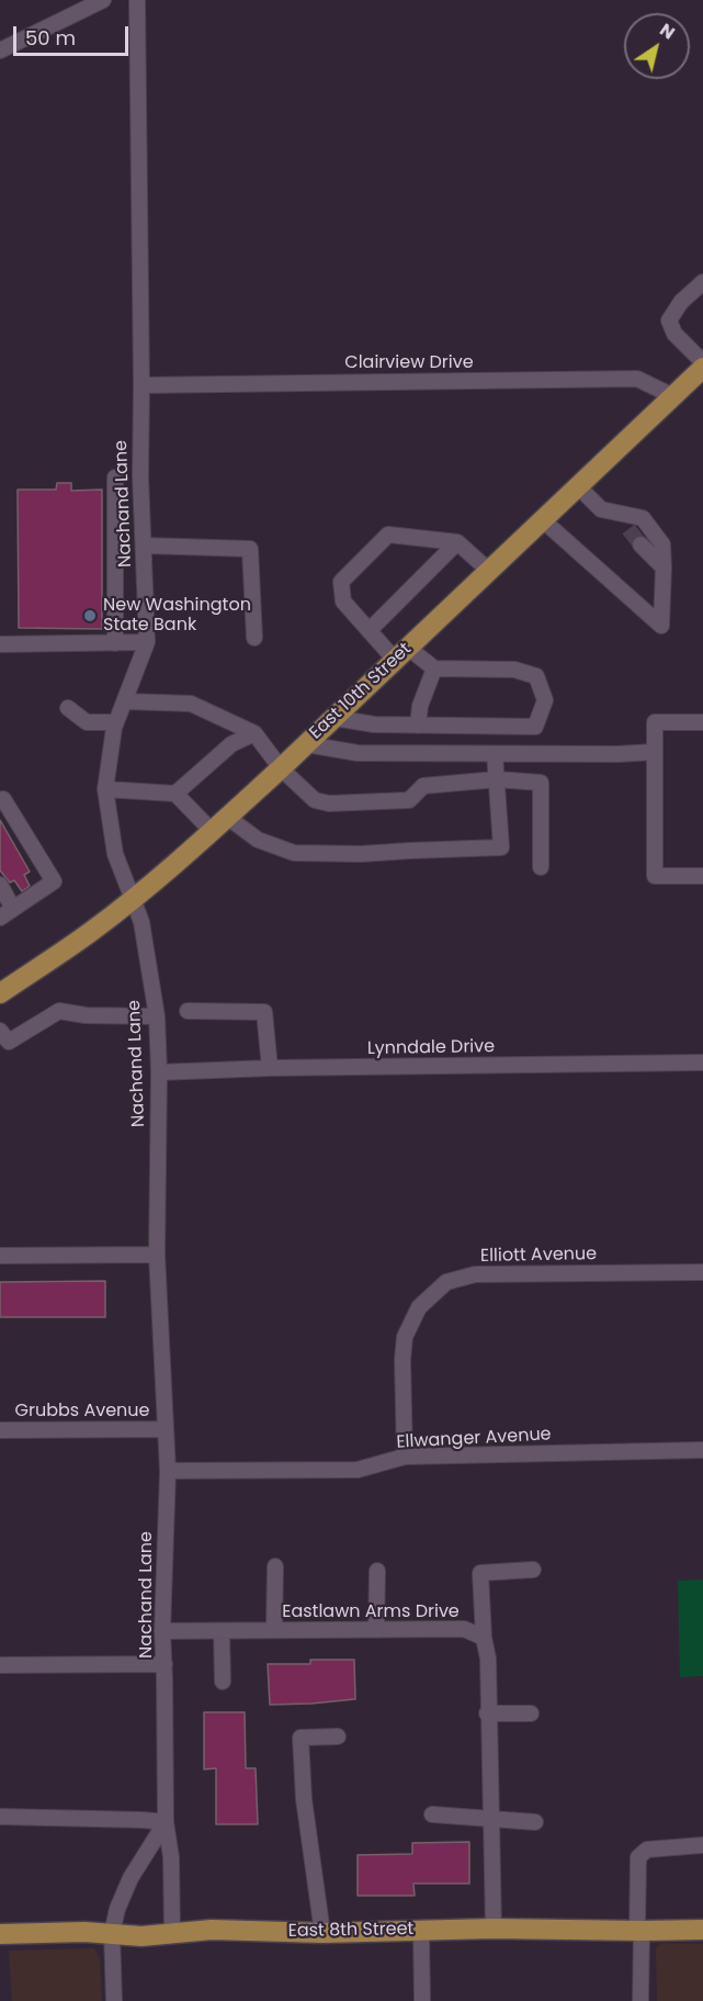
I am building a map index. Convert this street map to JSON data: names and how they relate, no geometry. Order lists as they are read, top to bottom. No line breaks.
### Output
{"streets":{"main road":["East 10th Street","East 8th Street"],"street":["Clairview Drive","Nachand Lane","Lynndale Drive","Elliott Avenue","Grubbs Avenue","Ellwanger Avenue","Eastlawn Arms Drive"]},"crossings":[["Clairview Drive","Nachand Lane"],["Clairview Drive","East 10th Street"],["Nachand Lane","East 10th Street"],["Nachand Lane","Lynndale Drive"],["Nachand Lane","Grubbs Avenue"],["Nachand Lane","Ellwanger Avenue"],["Nachand Lane","Eastlawn Arms Drive"],["Nachand Lane","East 8th Street"],["Elliott Avenue","Ellwanger Avenue"]],"places":["New Washington State Bank"],"scale_bar":"50 m","north":"top right"}
